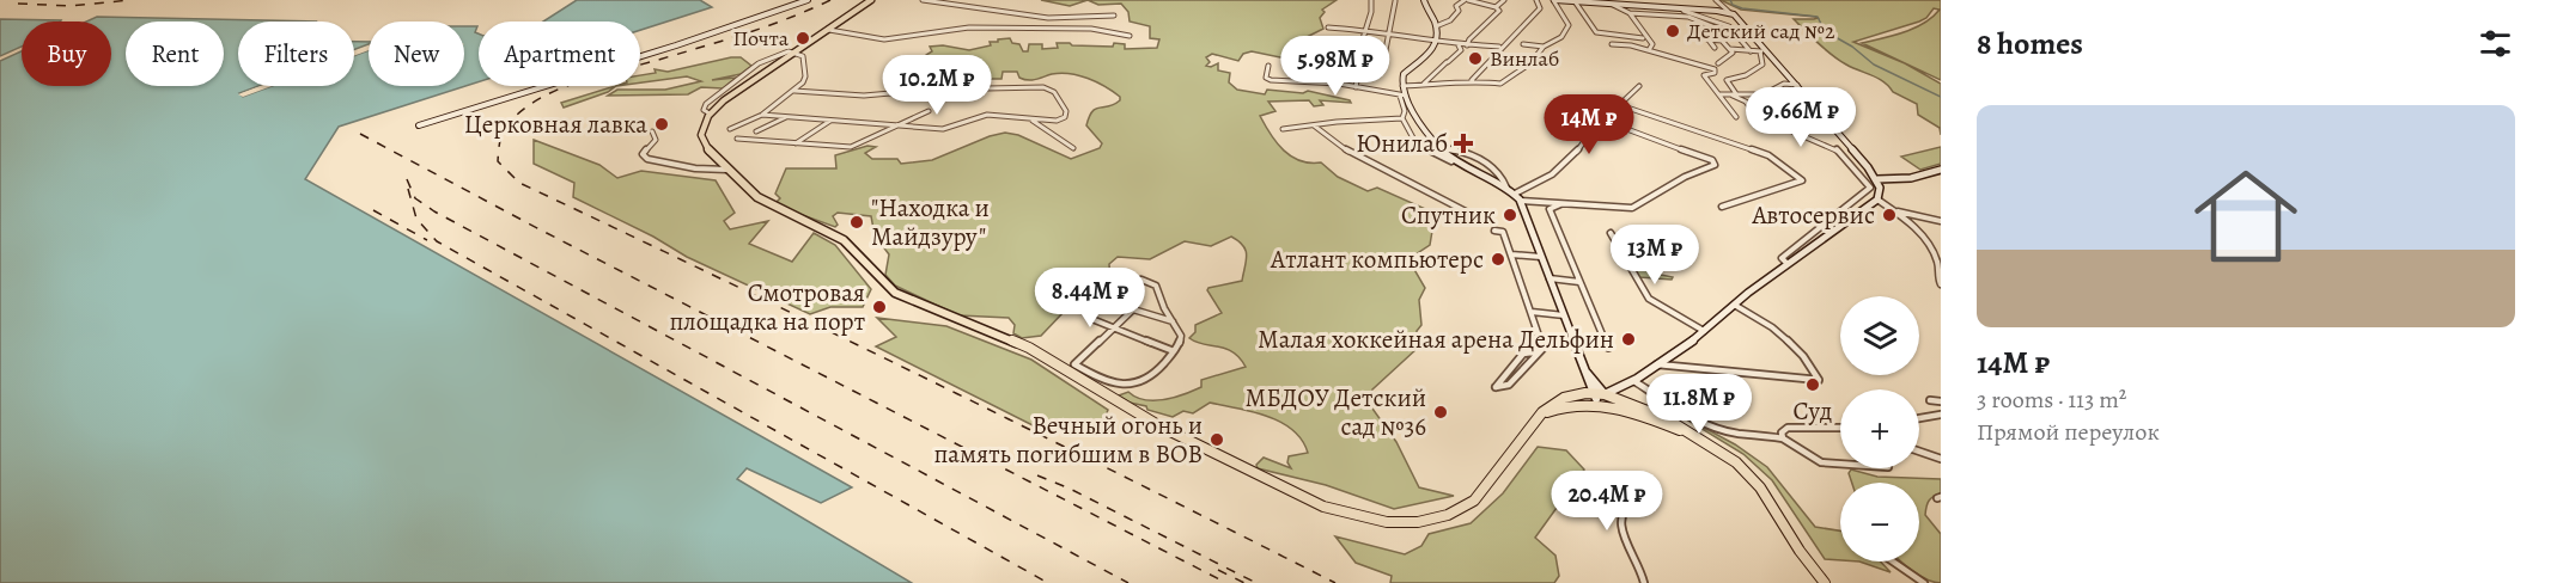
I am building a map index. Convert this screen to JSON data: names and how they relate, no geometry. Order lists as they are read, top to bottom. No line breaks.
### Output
{"places":{"other":["Детский сад №2","Почта","Винлаб","Церковная лавка","Спутник","Автосервис","\"Находка и Майдзуру\"","Атлант компьютерс","Смотровая площадка на порт","Малая хоккейная арена Дельфин","Суд","МБДОУ Детский сад №36","Вечный огонь и память погибшим в ВОВ"],"health":["Юнилаб"]},"page":{"heading":"8 homes","chip":["Buy","Rent","Filters","New","Apartment"],"price":["5.98M ₽","10.2M ₽","9.66M ₽","14M ₽","13M ₽","8.44M ₽","11.8M ₽","20.4M ₽"],"list":[{"name":"14M ₽","note":"3 rooms · 113 m² · Прямой переулок"}],"map_buttons":["+","−"]}}
